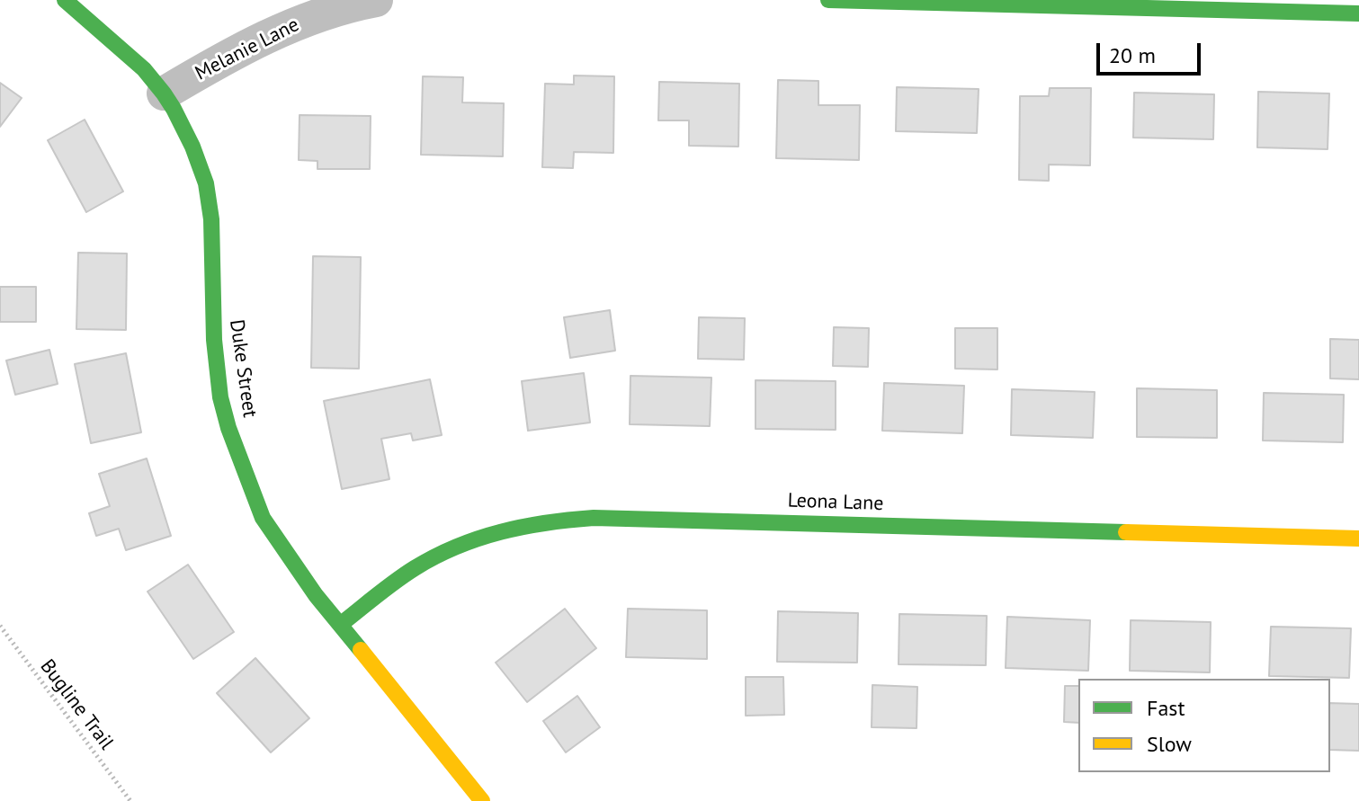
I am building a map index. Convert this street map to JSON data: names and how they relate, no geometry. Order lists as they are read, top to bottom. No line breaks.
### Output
{"streets":{"street":["Melanie Lane","Duke Street","Leona Lane"],"path":["Bugline Trail"]},"crossings":[["Melanie Lane","Duke Street"],["Duke Street","Leona Lane"]],"legend":["Fast","Slow"],"scale_bar":"20 m"}
